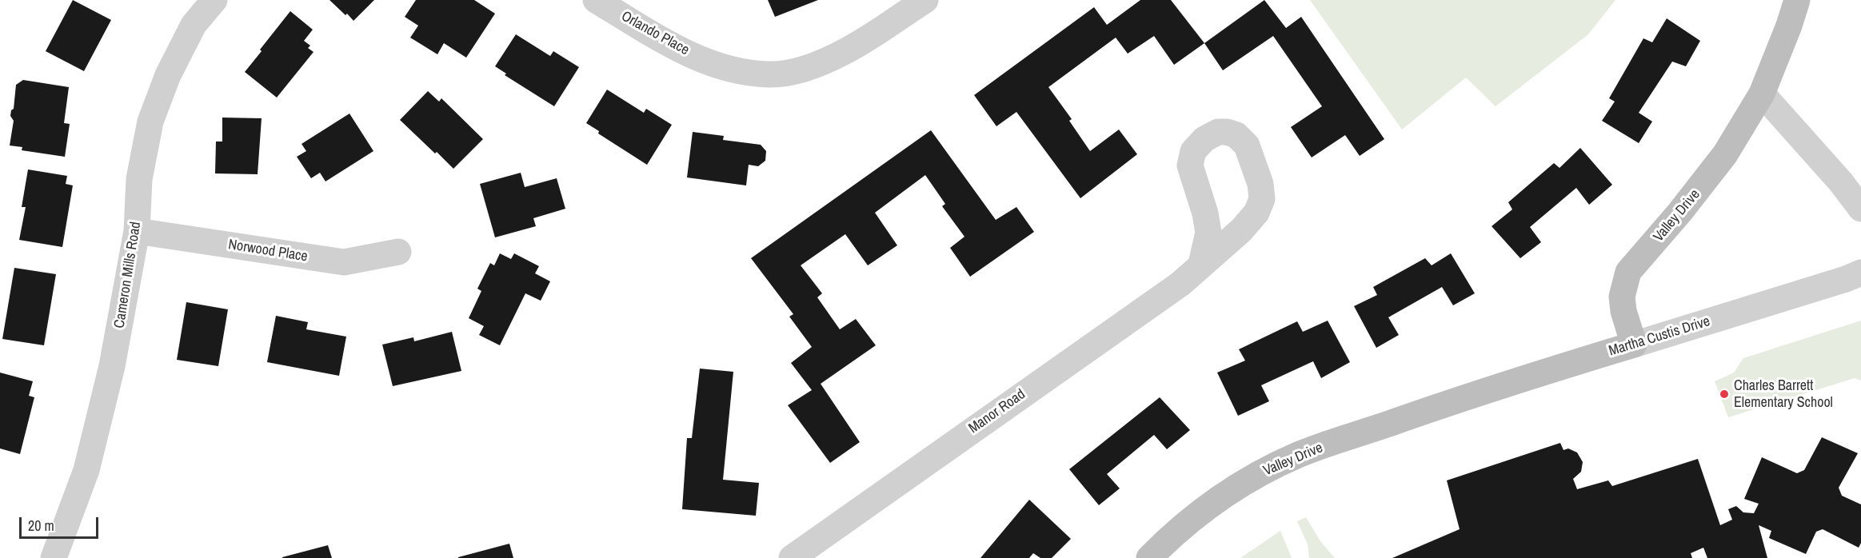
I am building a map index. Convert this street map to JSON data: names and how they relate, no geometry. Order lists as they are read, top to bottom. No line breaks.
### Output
{"streets":{"street":["Orlando Place","Valley Drive","Norwood Place","Cameron Mills Road","Martha Custis Drive","Manor Road"]},"crossings":[["Valley Drive","Martha Custis Drive"],["Norwood Place","Cameron Mills Road"]],"places":["Charles Barrett Elementary School"],"scale_bar":"20 m"}
